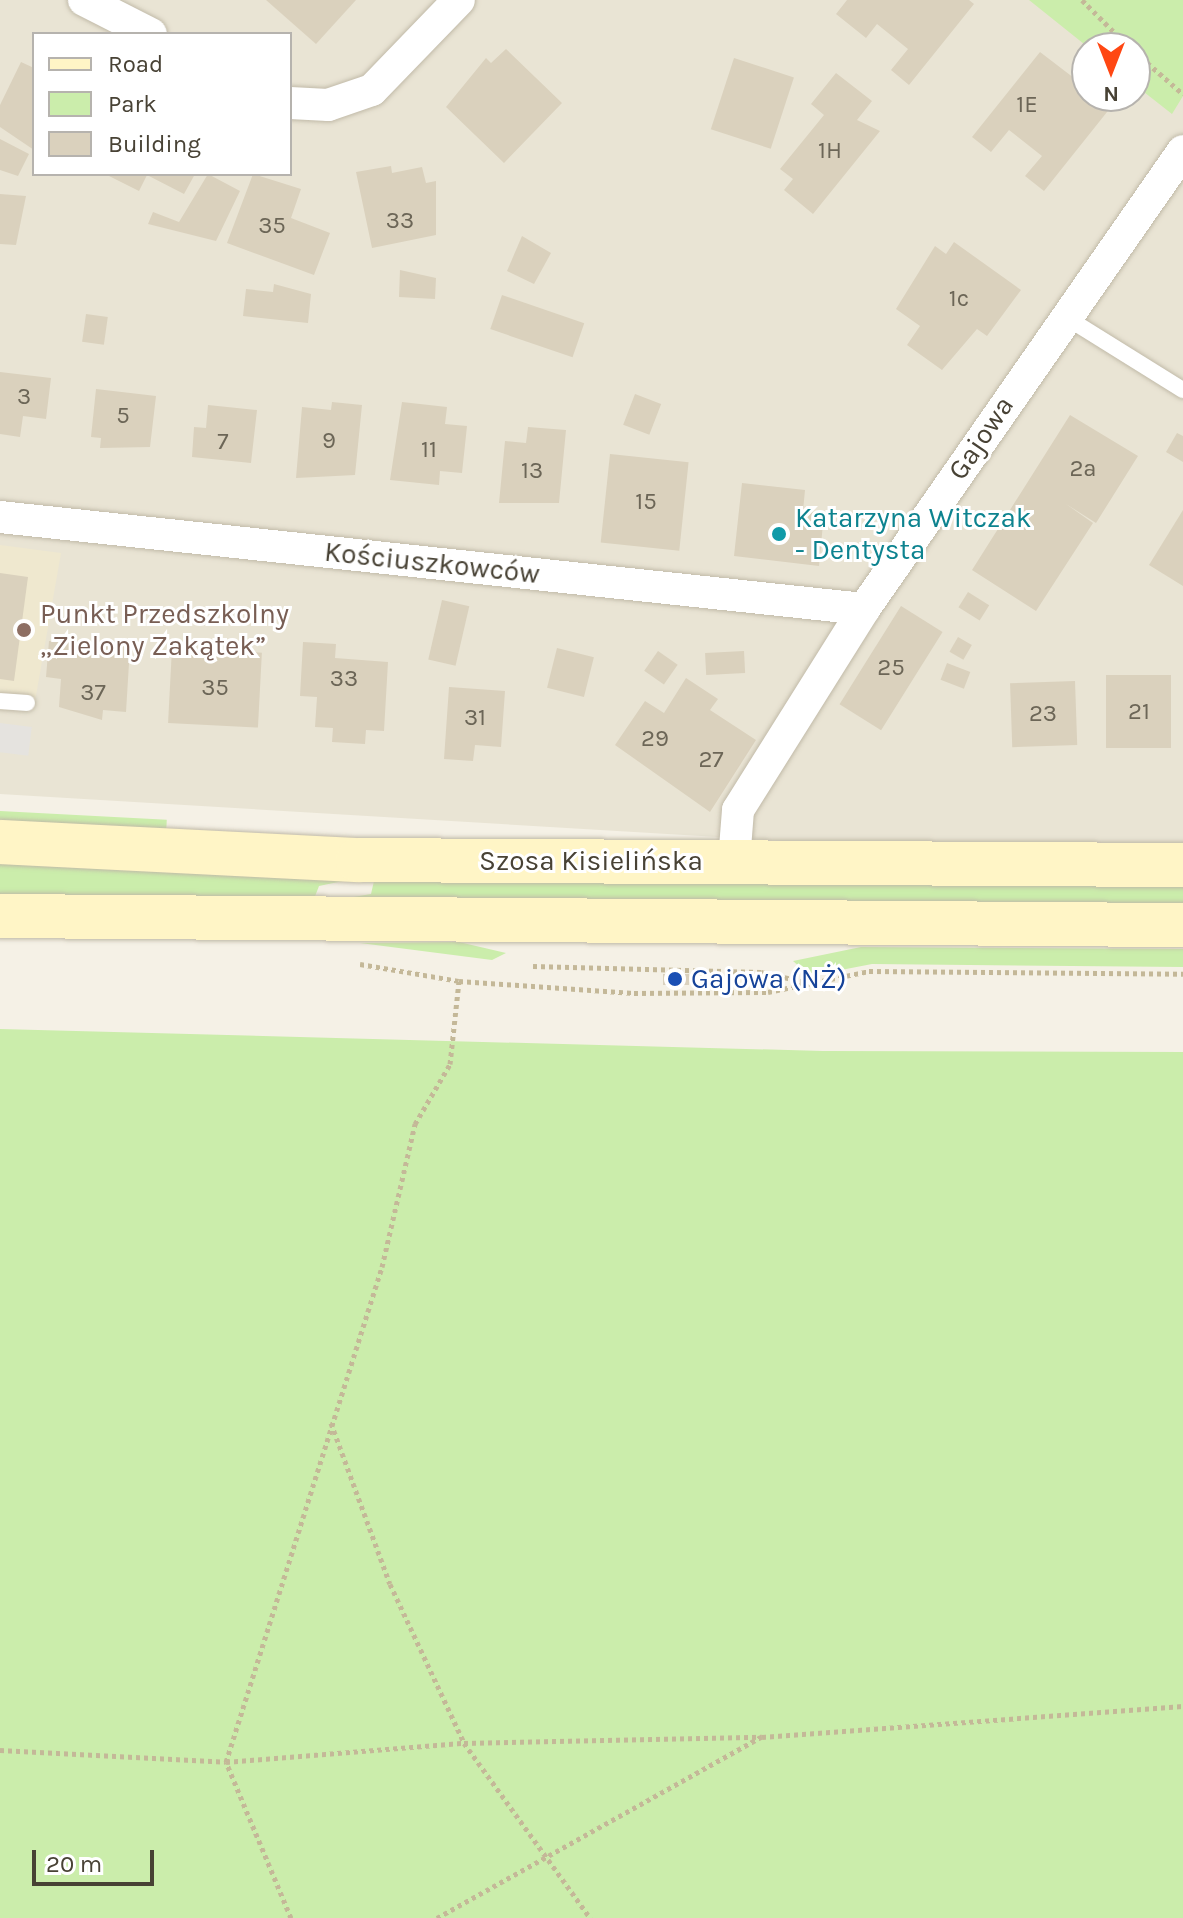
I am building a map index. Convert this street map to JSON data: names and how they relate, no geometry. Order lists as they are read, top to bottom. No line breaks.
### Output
{"streets":{"street":["Gajowa","Kościuszkowców","Szosa Kisielińska"]},"crossings":[["Gajowa","Kościuszkowców"],["Gajowa","Szosa Kisielińska"]],"places":["Katarzyna Witczak - Dentysta","Punkt Przedszkolny „Zielony Zakątek”","Gajowa (NŻ)"],"house_numbers":["1E","1H","33","35","1c","3","5","9","7","11","2a","13","15","25","33","35","37","21","23","31","29","27"],"legend":["Road","Park","Building"],"scale_bar":"20 m","north":"bottom"}
